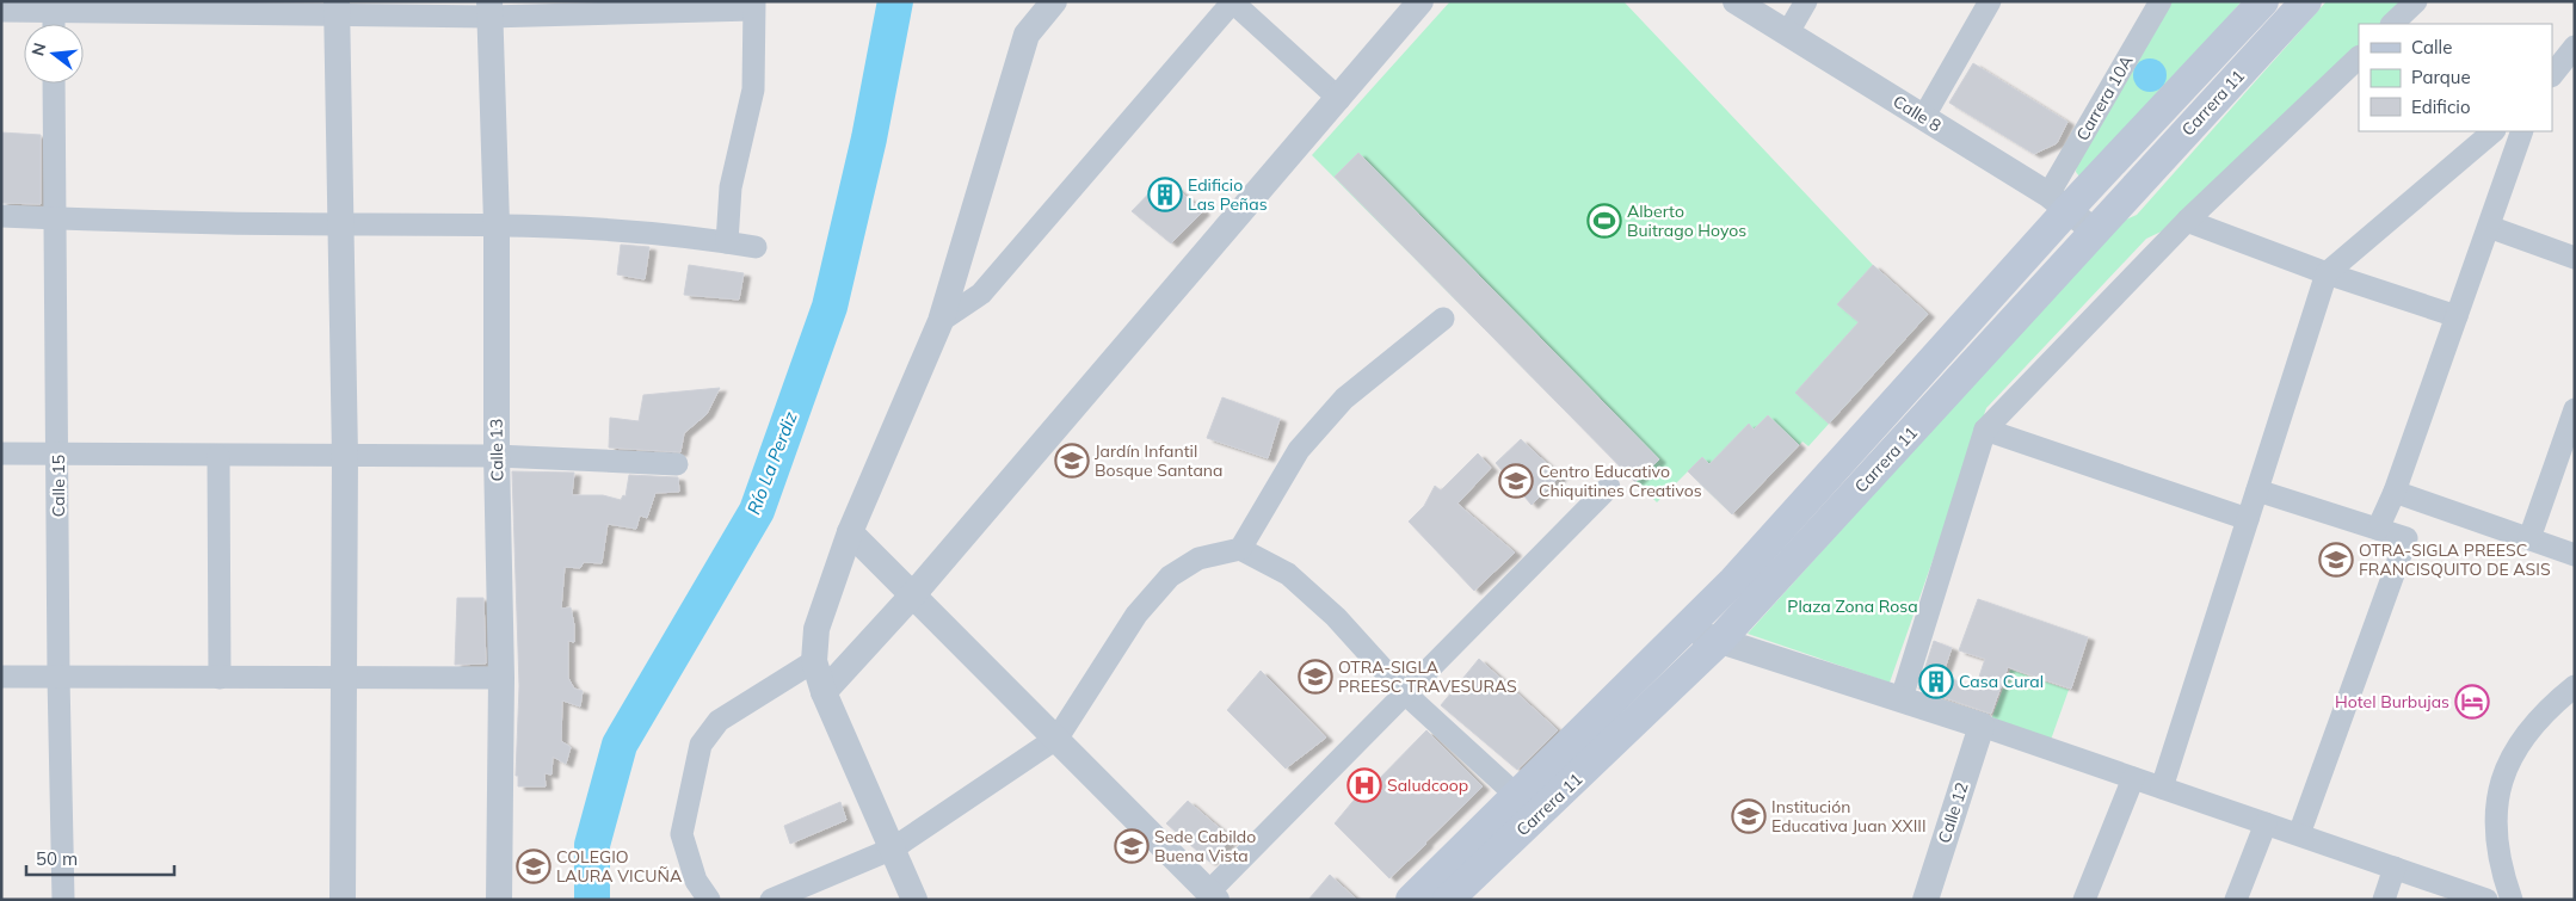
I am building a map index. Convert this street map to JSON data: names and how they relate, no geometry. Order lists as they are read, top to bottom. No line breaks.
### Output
{"streets":{"main road":["Carrera 11"],"street":["Carrera 10A","Calle 8","Calle 13","Calle 15","Calle 12"]},"crossings":[["Carrera 10A","Carrera 11"],["Carrera 10A","Calle 8"],["Carrera 11","Calle 8"]],"water":["Río La Perdiz"],"parks":["Plaza Zona Rosa"],"places":{"building":["Edificio Las Peñas","Casa Cural"],"sports":["Alberto Buitrago Hoyos"],"school or university":["Jardín Infantil Bosque Santana","Centro Educativo Chiquitines Creativos","OTRA-SIGLA PREESC FRANCISQUITO DE ASIS","OTRA-SIGLA PREESC TRAVESURAS","Institución Educativa Juan XXIII","Sede Cabildo Buena Vista","COLEGIO LAURA VICUÑA"],"hotel":["Hotel Burbujas"],"hospital":["Saludcoop"]},"legend":["Calle","Parque","Edificio"],"scale_bar":"50 m","north":"left"}
